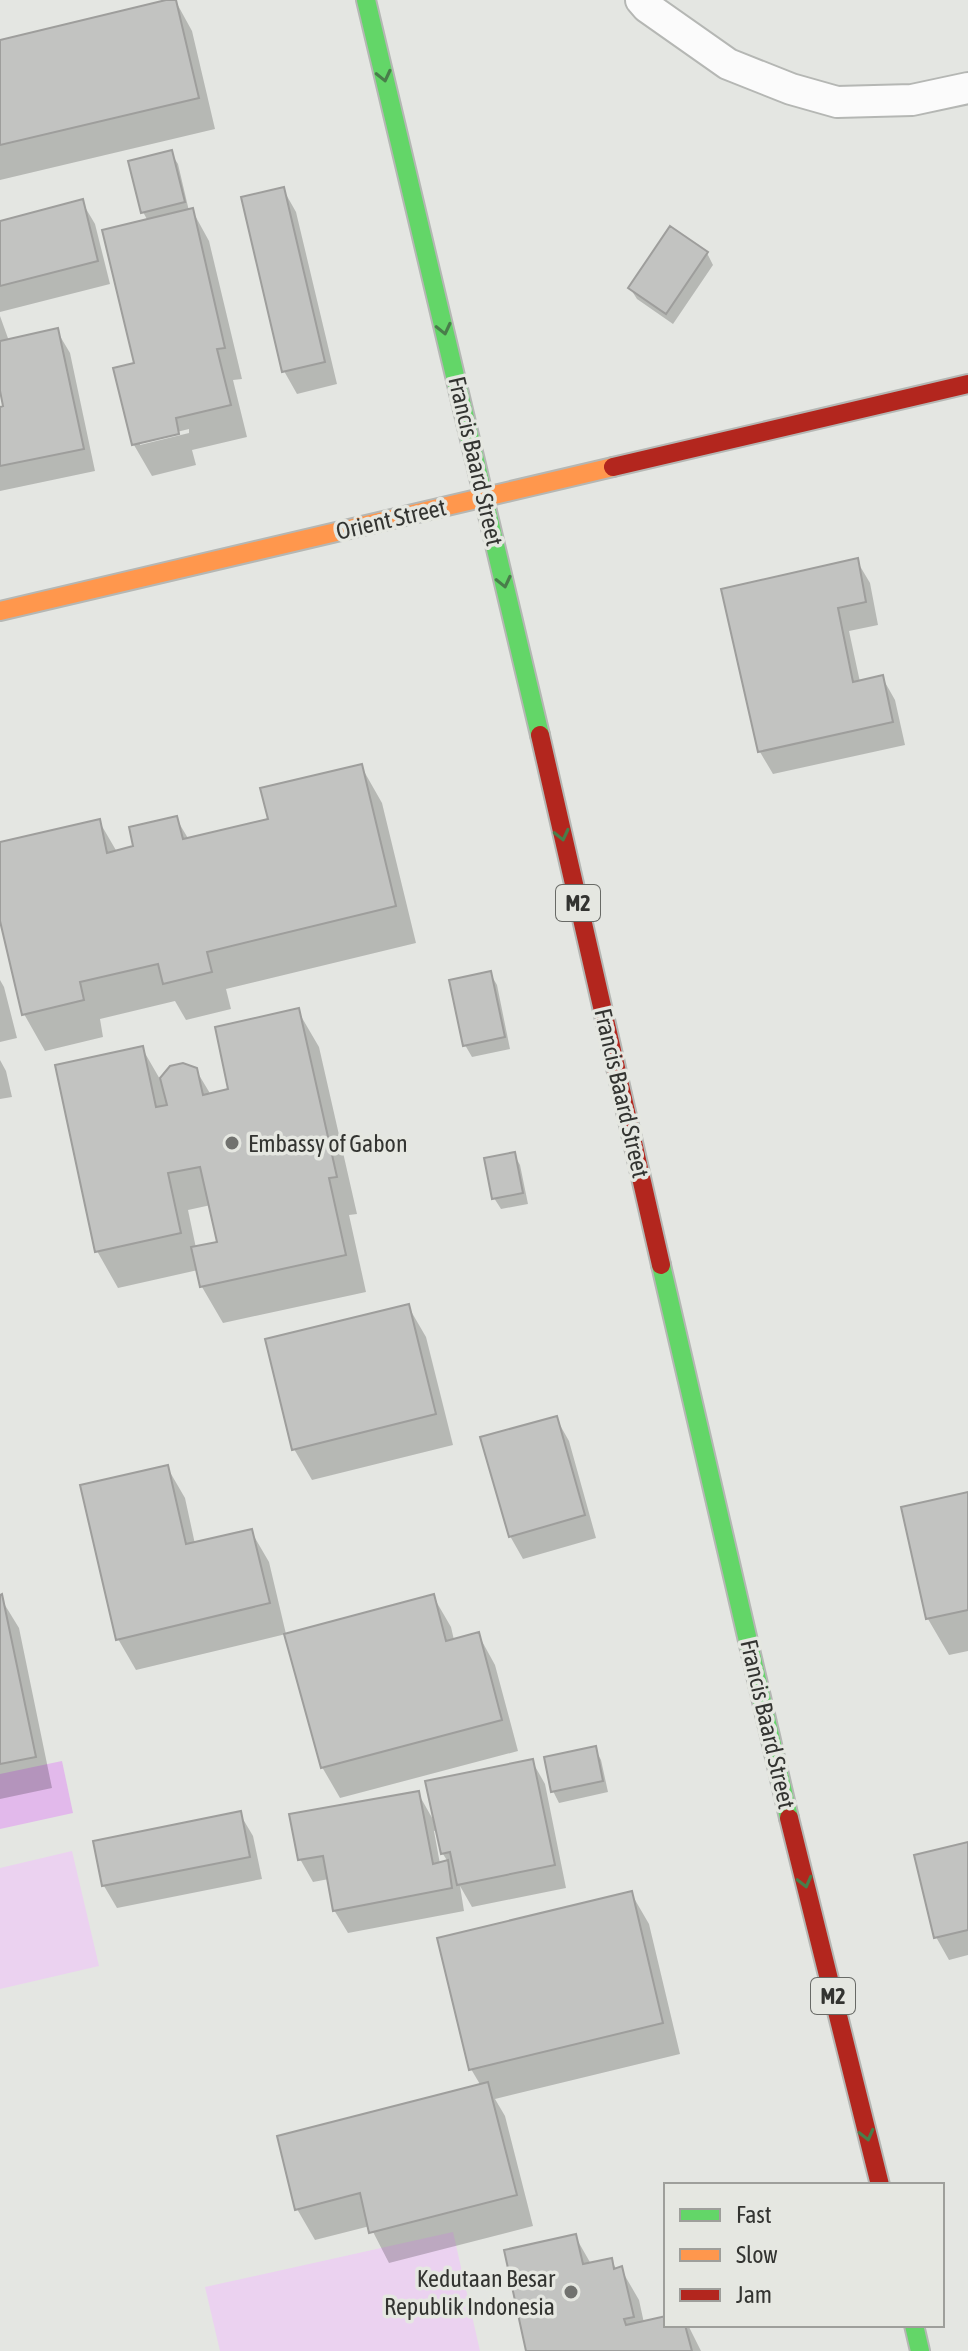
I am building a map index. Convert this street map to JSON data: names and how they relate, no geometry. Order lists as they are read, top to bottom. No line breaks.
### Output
{"streets":{"main road":["Francis Baard Street","Orient Street","M2"]},"crossings":[["Francis Baard Street","Orient Street"]],"one_way":["Francis Baard Street"],"places":["Embassy of Gabon","Kedutaan Besar Republik Indonesia"],"legend":["Fast","Slow","Jam"]}
